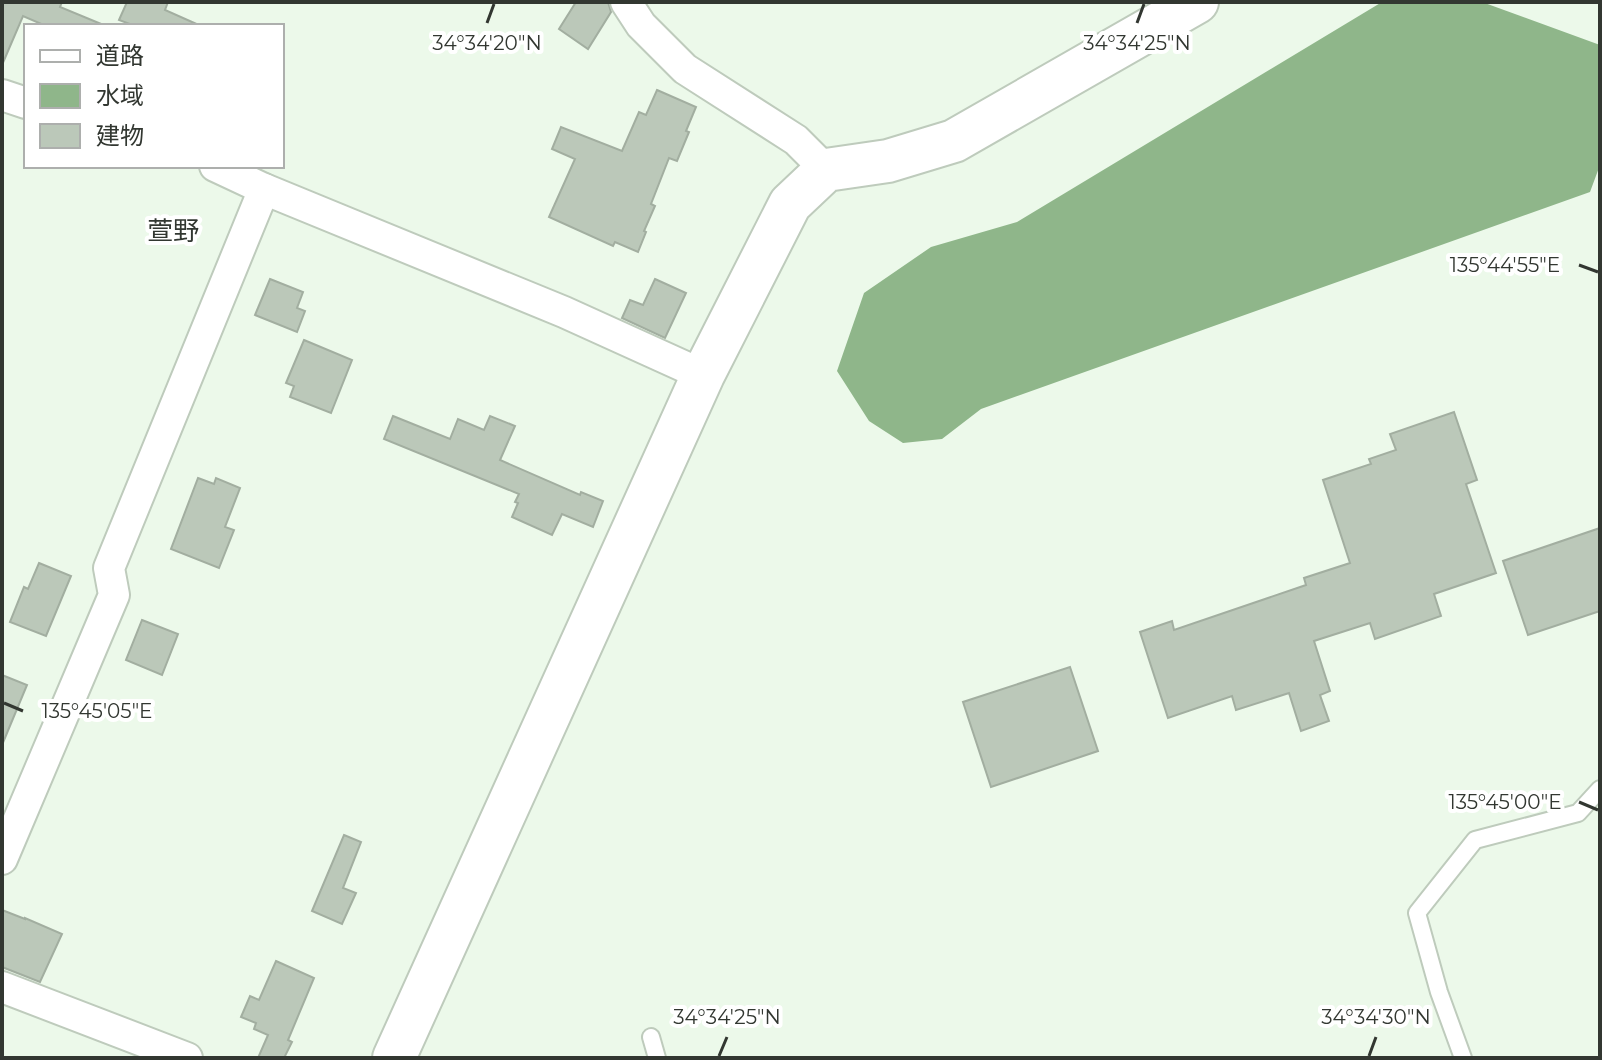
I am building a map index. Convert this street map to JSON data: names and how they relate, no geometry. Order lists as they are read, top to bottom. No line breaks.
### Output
{"districts":["萱野"],"legend":["道路","水域","建物"],"coordinates":["34°34'20\"N","34°34'25\"N","135°44'55\"E","135°45'05\"E","135°45'00\"E","34°34'30\"N"]}
